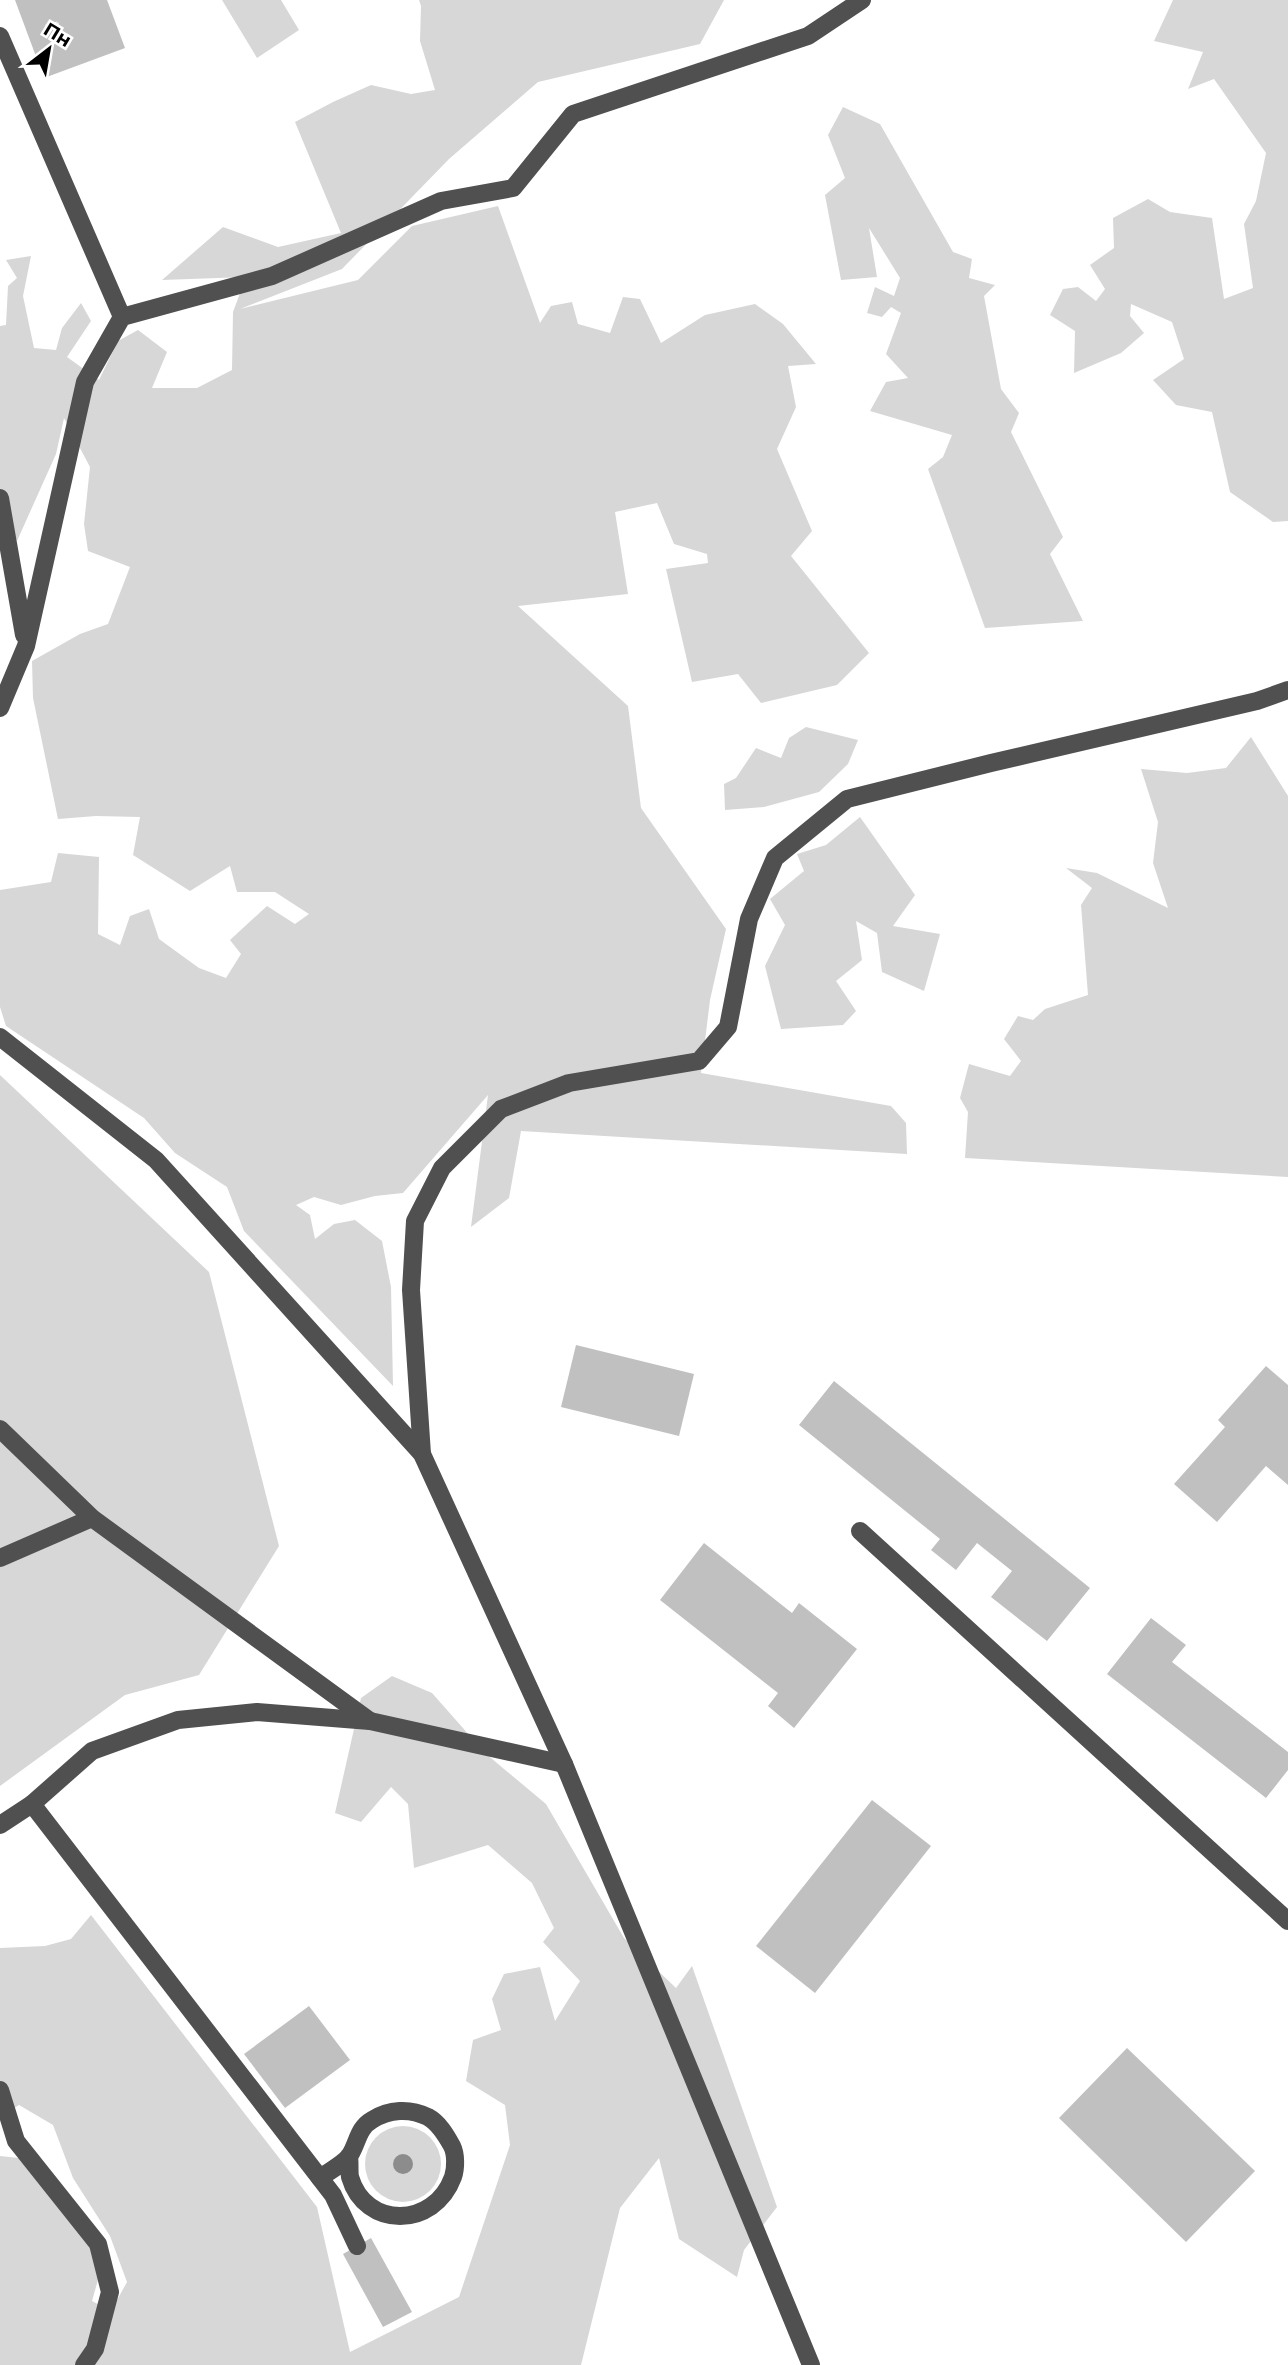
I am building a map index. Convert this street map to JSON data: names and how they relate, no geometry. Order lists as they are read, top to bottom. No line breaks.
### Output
{"north":"top right"}
